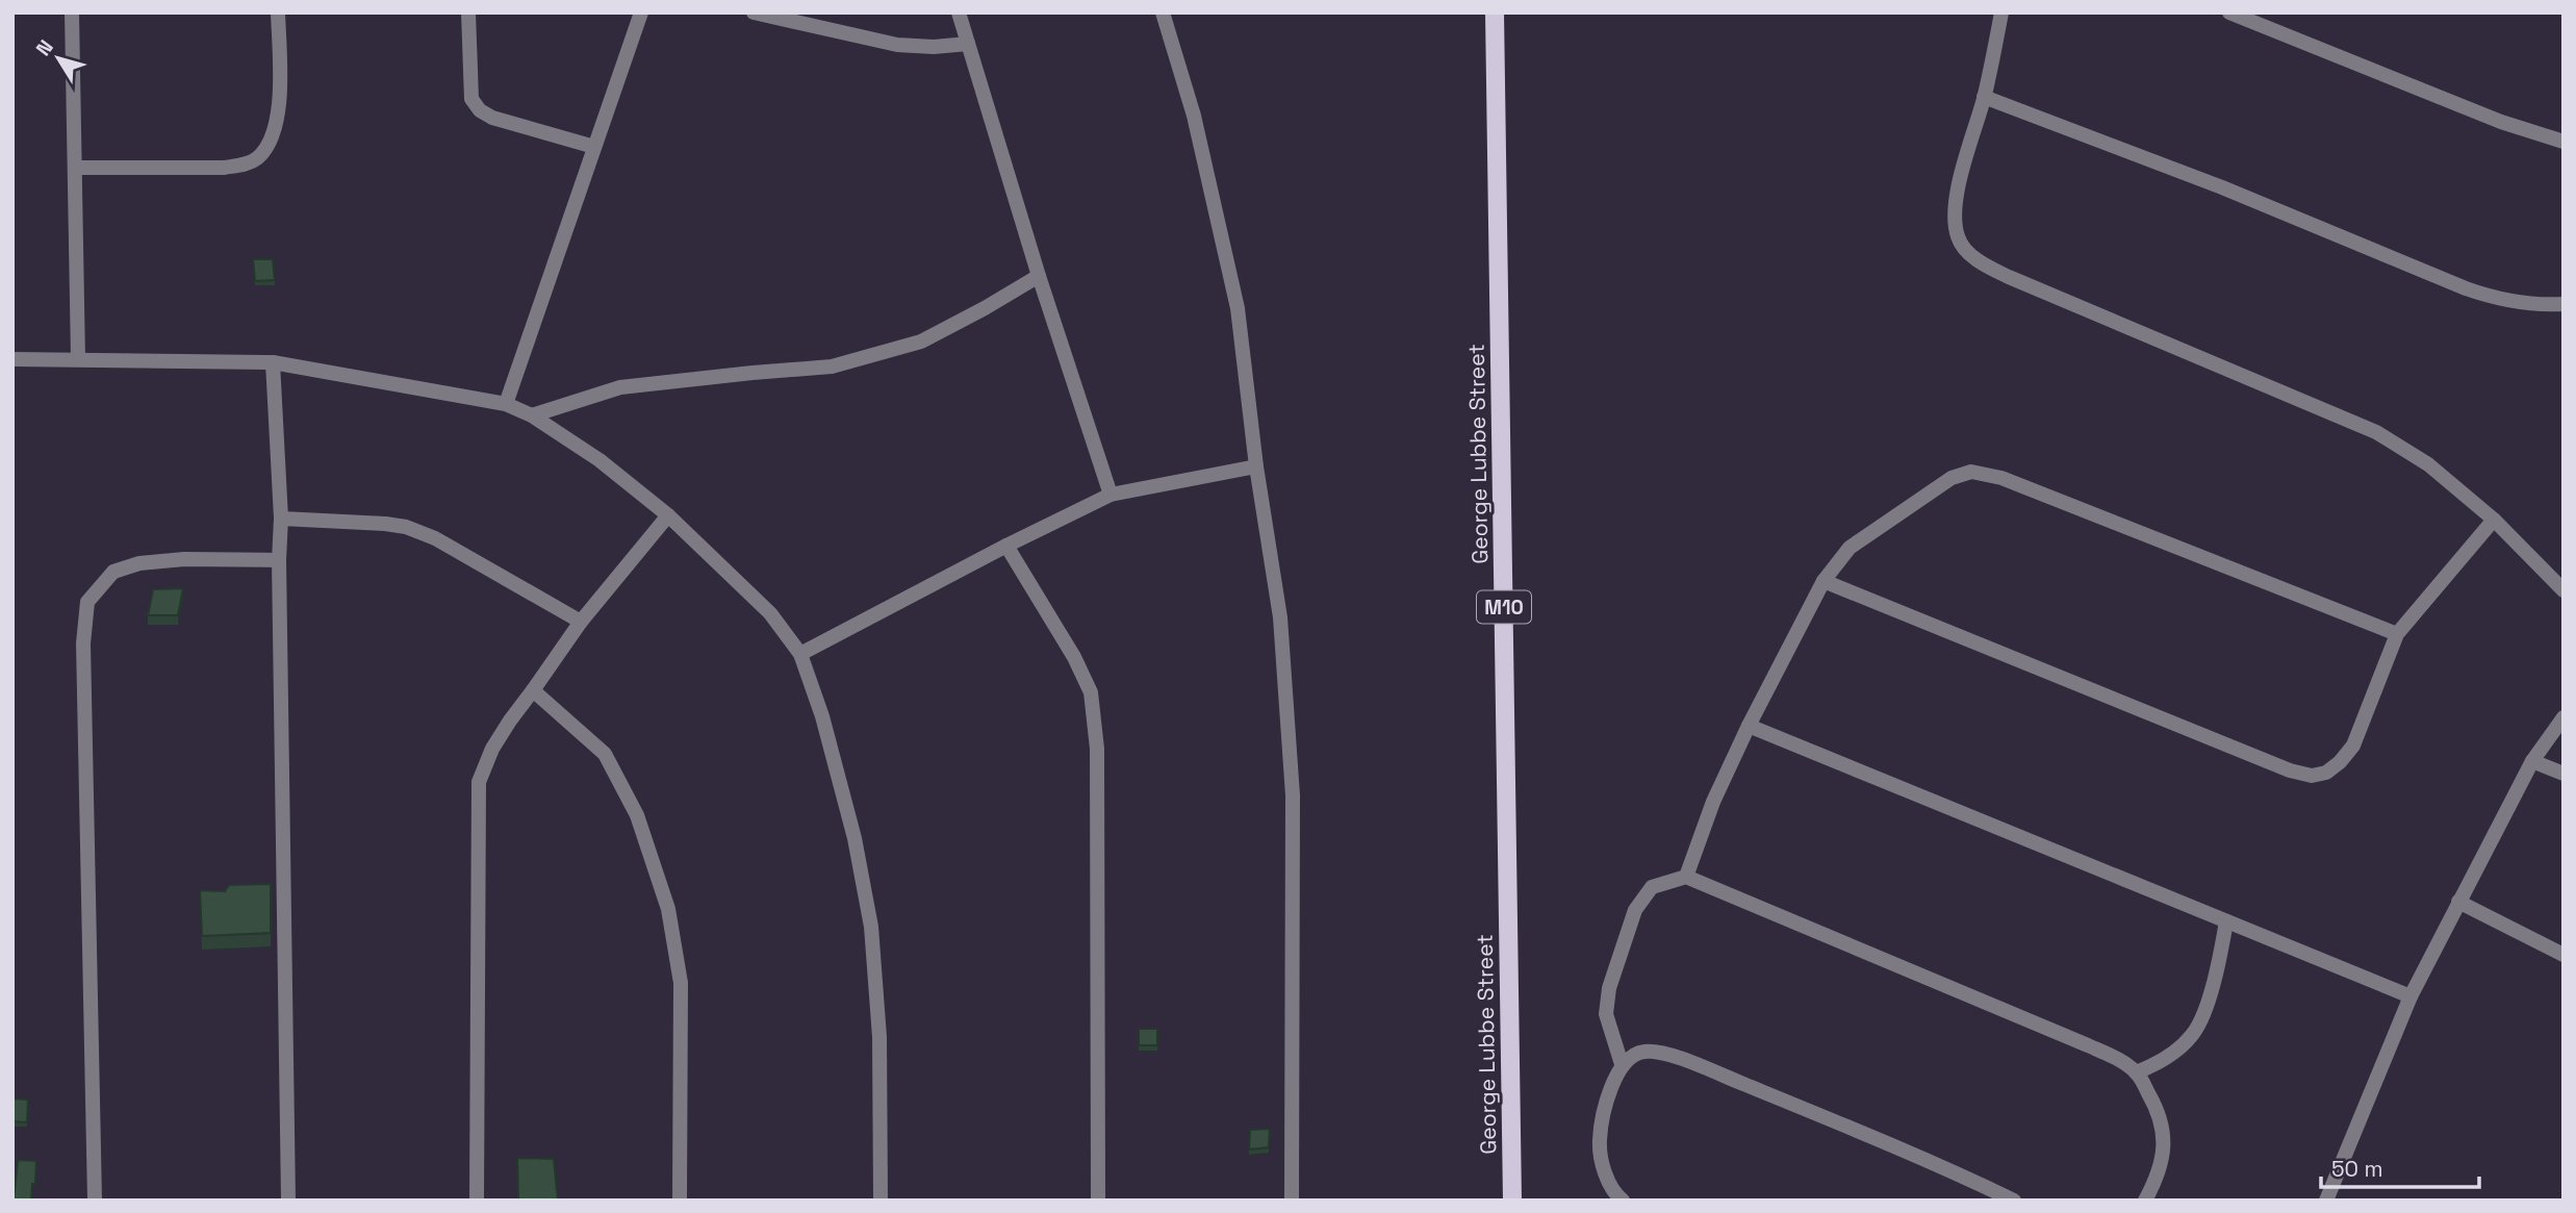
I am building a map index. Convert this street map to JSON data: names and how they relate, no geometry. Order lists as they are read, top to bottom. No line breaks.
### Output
{"streets":{"main road":["George Lubbe Street","M10"]},"scale_bar":"50 m","north":"top left"}
